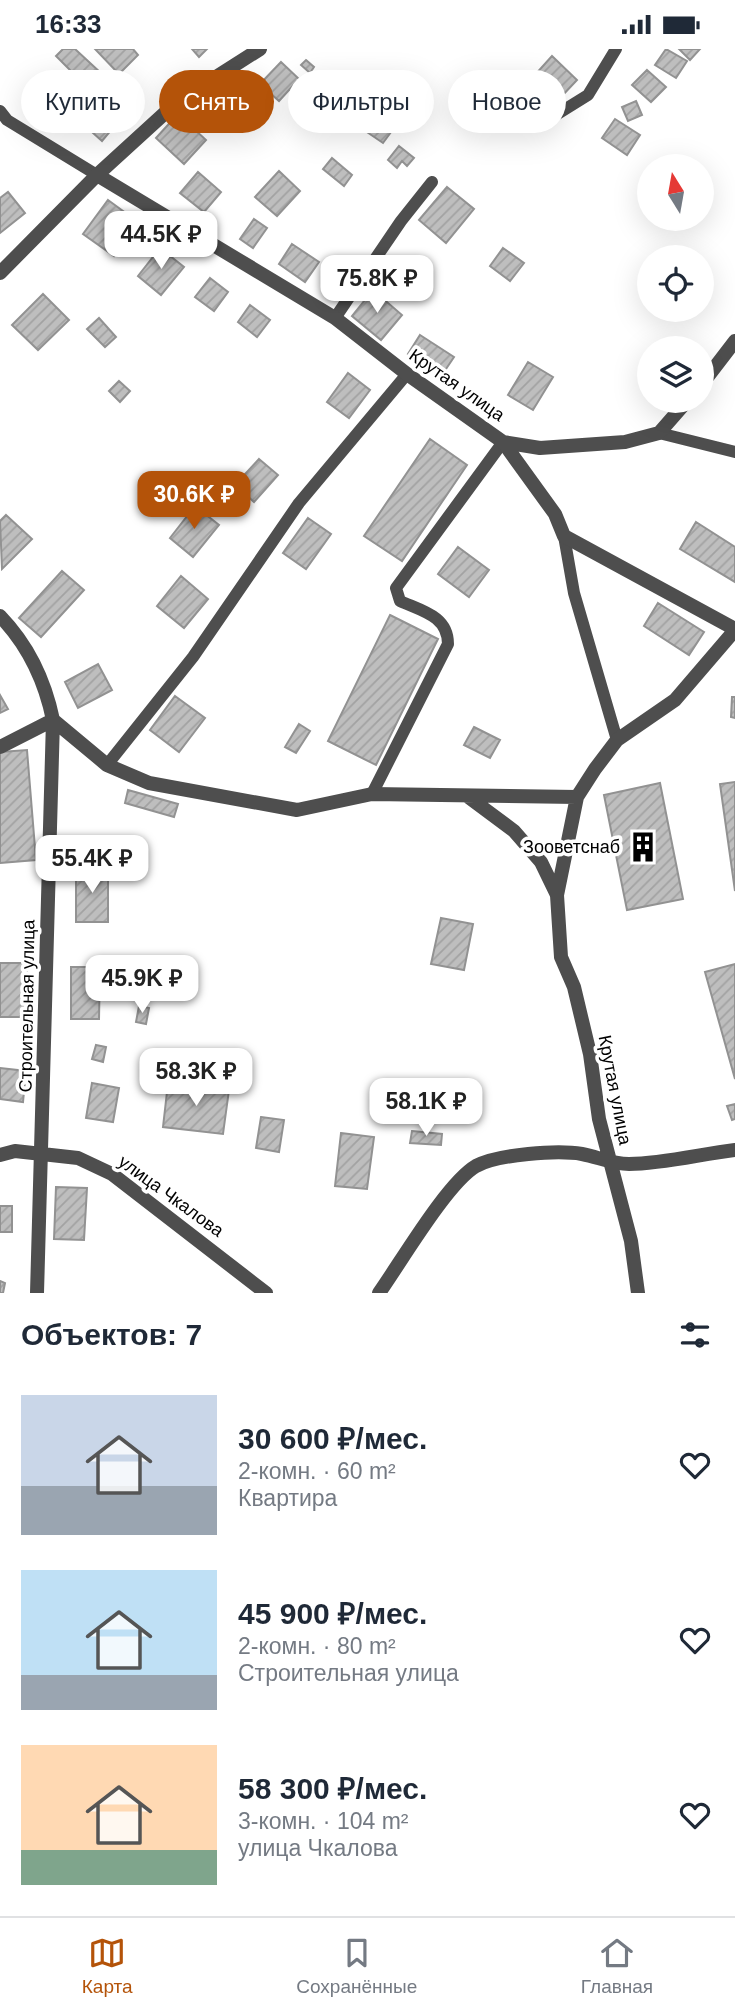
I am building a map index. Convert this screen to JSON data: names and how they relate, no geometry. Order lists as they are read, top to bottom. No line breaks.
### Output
{"streets":{"street":["Крутая улица","Строительная улица","улица Чкалова"]},"crossings":[["Строительная улица","улица Чкалова"]],"places":{"building":["Зооветснаб"]},"north":"top","page":{"status":"16:33","chip":["Купить","Снять","Фильтры","Новое"],"price":["44.5K ₽","75.8K ₽","30.6K ₽","55.4K ₽","45.9K ₽","58.3K ₽","58.1K ₽"],"heading":"Объектов: 7","list":[{"name":"30 600 ₽/мес.","note":"2-комн. · 60 m² · Квартира"},{"name":"45 900 ₽/мес.","note":"2-комн. · 80 m² · Строительная улица"},{"name":"58 300 ₽/мес.","note":"3-комн. · 104 m² · улица Чкалова"}],"tabs":["Карта","Сохранённые","Главная"]}}
